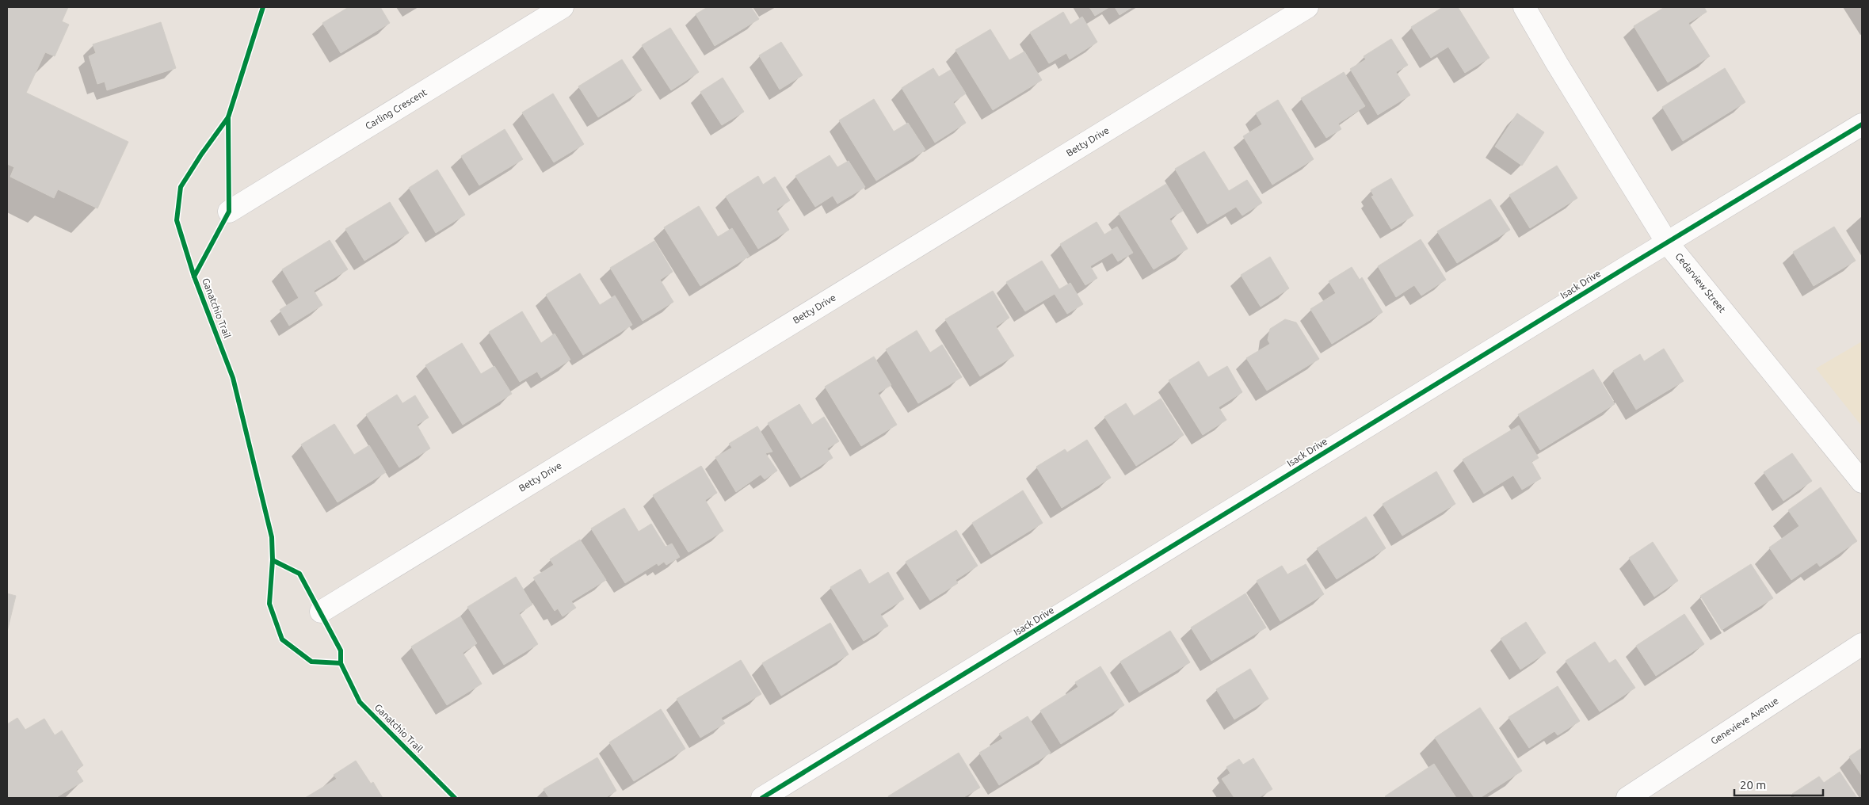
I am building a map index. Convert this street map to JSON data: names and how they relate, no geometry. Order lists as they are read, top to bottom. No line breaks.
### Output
{"streets":{"street":["Carling Crescent","Betty Drive","Cedarview Street","Isack Drive","Genevieve Avenue"],"cycle path":["Ganatchio Trail"]},"crossings":[["Cedarview Street","Isack Drive"]],"scale_bar":"20 m"}
